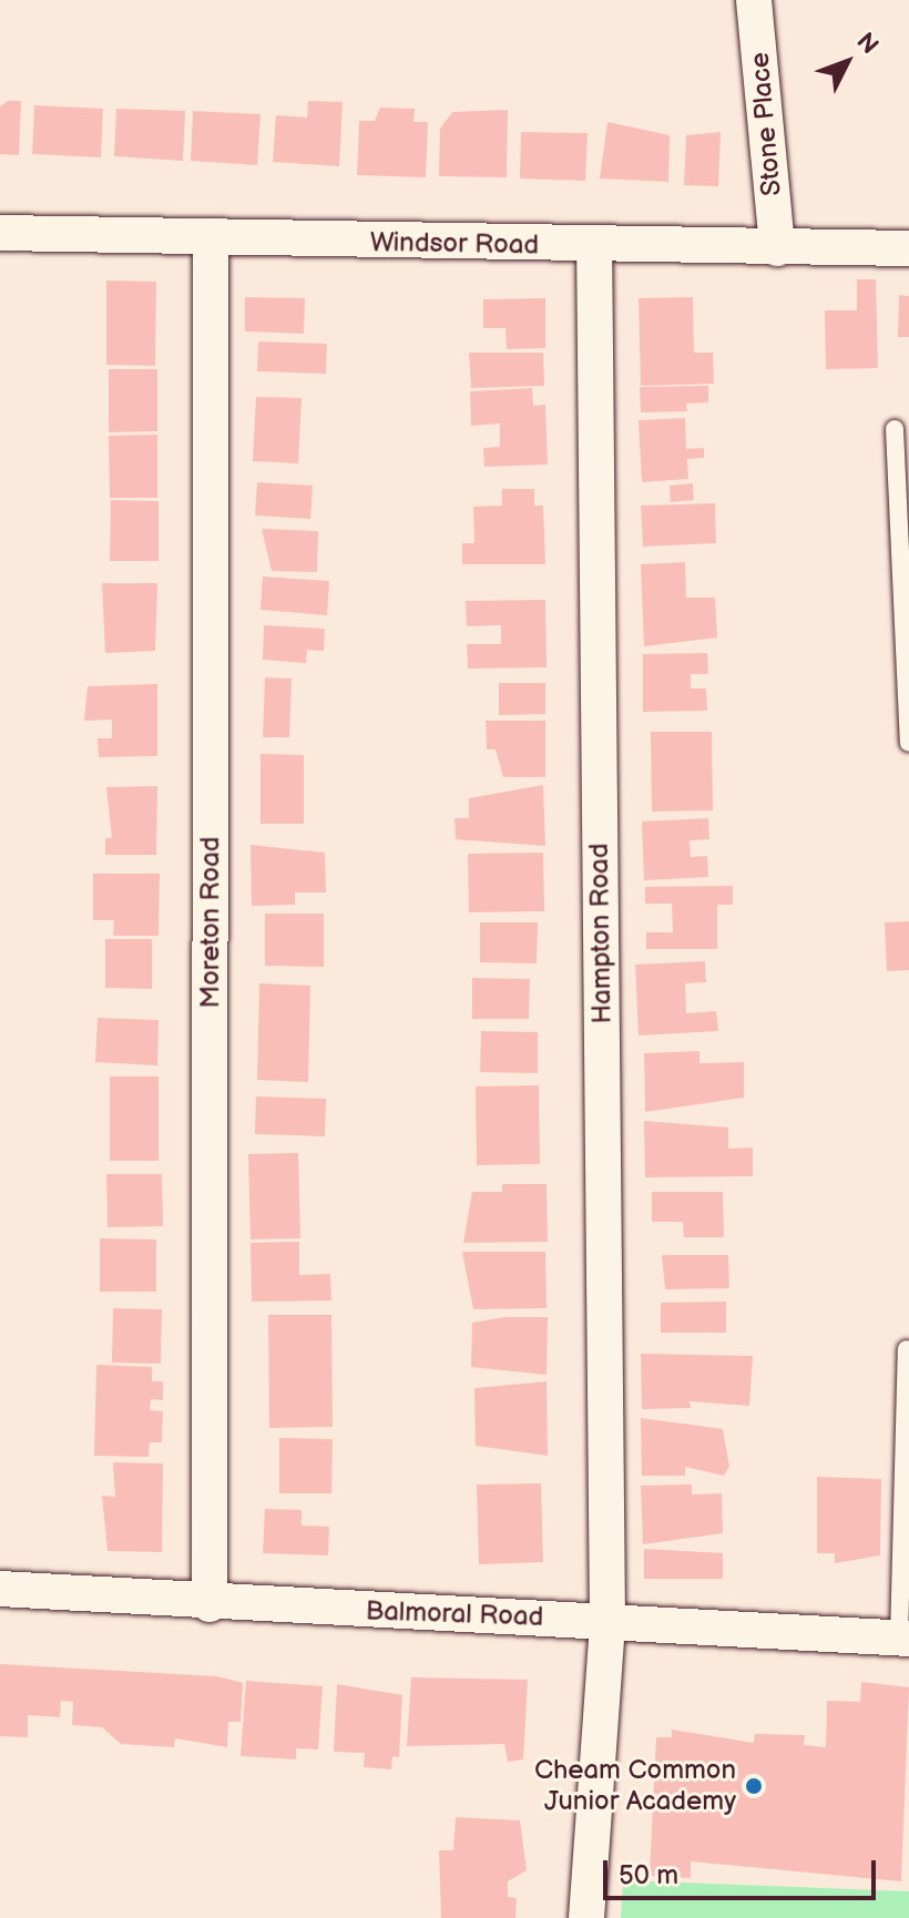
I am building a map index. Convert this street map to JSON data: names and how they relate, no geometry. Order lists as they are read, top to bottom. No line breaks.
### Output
{"streets":{"street":["Stone Place","Windsor Road","Moreton Road","Hampton Road","Balmoral Road"]},"crossings":[["Stone Place","Windsor Road"],["Windsor Road","Moreton Road"],["Windsor Road","Hampton Road"],["Moreton Road","Balmoral Road"],["Hampton Road","Balmoral Road"]],"places":["Cheam Common Junior Academy"],"scale_bar":"50 m","north":"top right"}
